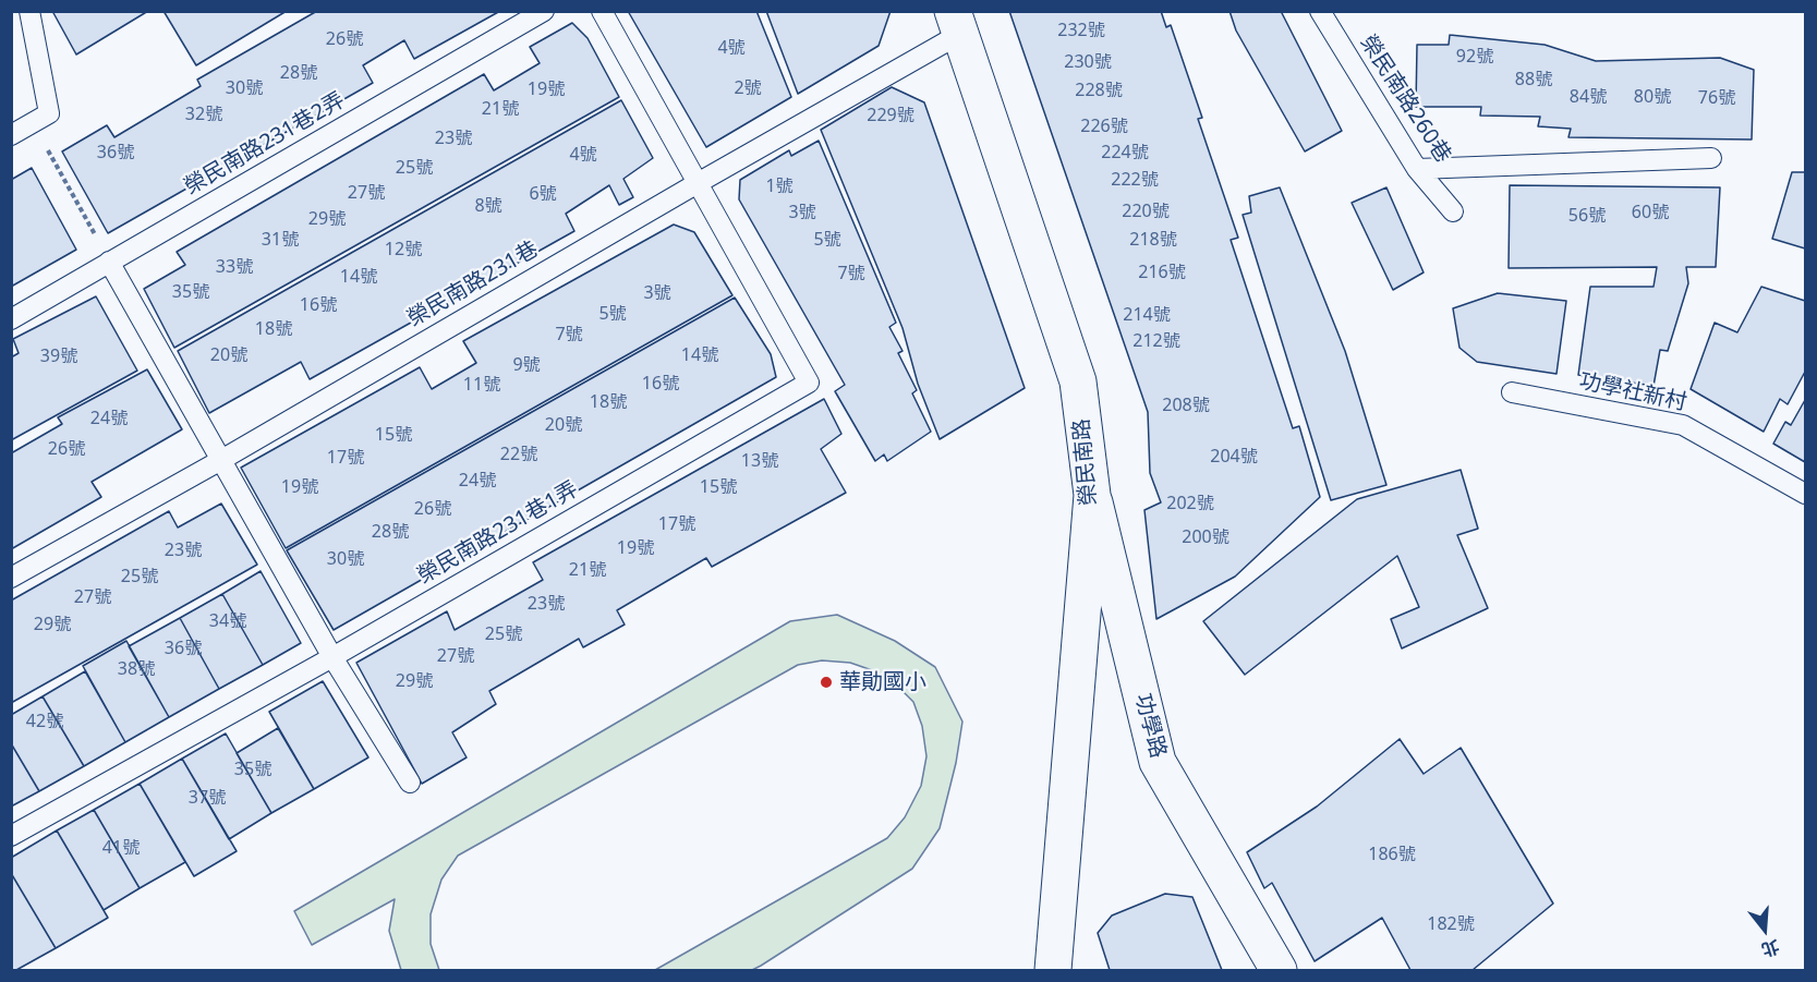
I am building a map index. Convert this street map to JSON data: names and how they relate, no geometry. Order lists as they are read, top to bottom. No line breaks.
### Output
{"streets":{"street":["榮民南路","功學路"],"lane":["榮民南路260巷","榮民南路231巷2弄","榮民南路231巷","功學社新村","榮民南路231巷1弄"]},"crossings":[["榮民南路231巷","榮民南路"],["榮民南路231巷","榮民南路231巷1弄"],["榮民南路","功學路"]],"places":["華勛國小"],"house_numbers":["232號","26號","4號","92號","230號","28號","88號","30號","2號","19號","228號","84號","80號","76號","21號","32號","229號","226號","23號","36號","224號","4號","25號","222號","1號","27號","6號","8號","220號","3號","60號","56號","29號","31號","5號","218號","12號","33號","216號","7號","14號","35號","3號","16號","5號","214號","18號","7號","212號","20號","14號","39號","9號","16號","11號","18號","208號","24號","20號","15號","26號","22號","204號","17號","13號","24號","19號","15號","202號","26號","17號","28號","200號","19號","23號","30號","21號","25號","27號","23號","34號","29號","25號","36號","27號","38號","29號","42號","35號","37號","41號","186號","182號"],"north":"bottom"}
